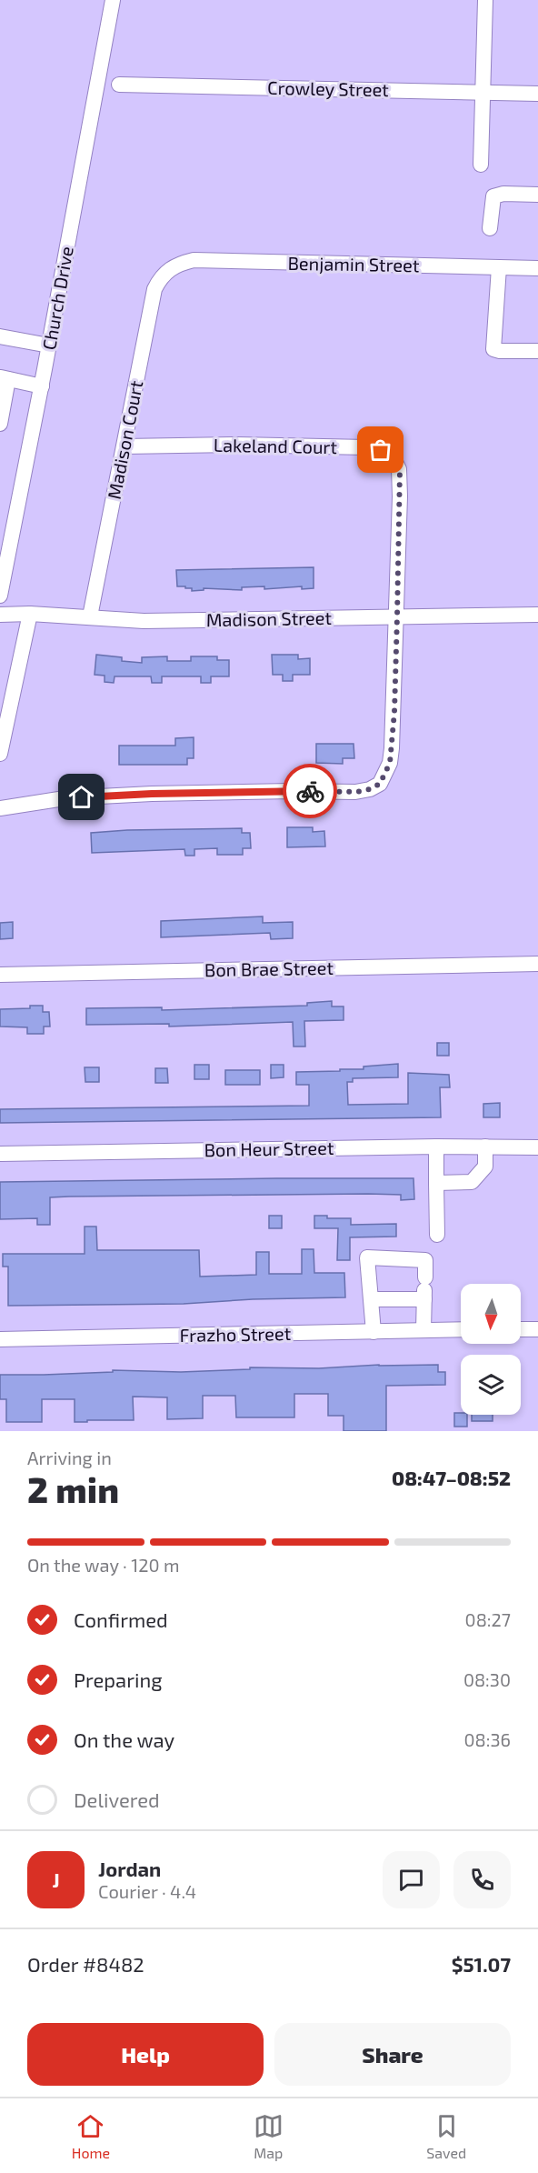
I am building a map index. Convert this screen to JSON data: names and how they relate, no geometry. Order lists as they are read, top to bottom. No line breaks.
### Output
{"streets":{"street":["Crowley Street","Benjamin Street","Church Drive","Madison Court","Lakeland Court","Madison Street","Bon Brae Street","Bon Heur Street","Frazho Street"]},"crossings":[["Benjamin Street","Madison Court"],["Madison Court","Lakeland Court"],["Madison Court","Madison Street"],["Lakeland Court","Madison Street"]],"north":"bottom","page":{"heading":["2 min","Arriving in","08:47–08:52"],"panel":["Jordan","Courier · 4.4","Order #8482","$51.07"],"bar":"On the way · 120 m","list":[["Confirmed","08:27"],["Preparing","08:30"],["On the way","08:36"],"Delivered"],"round":"J","buttons":["Help","Share"],"tabs":["Home","Map","Saved"]}}
